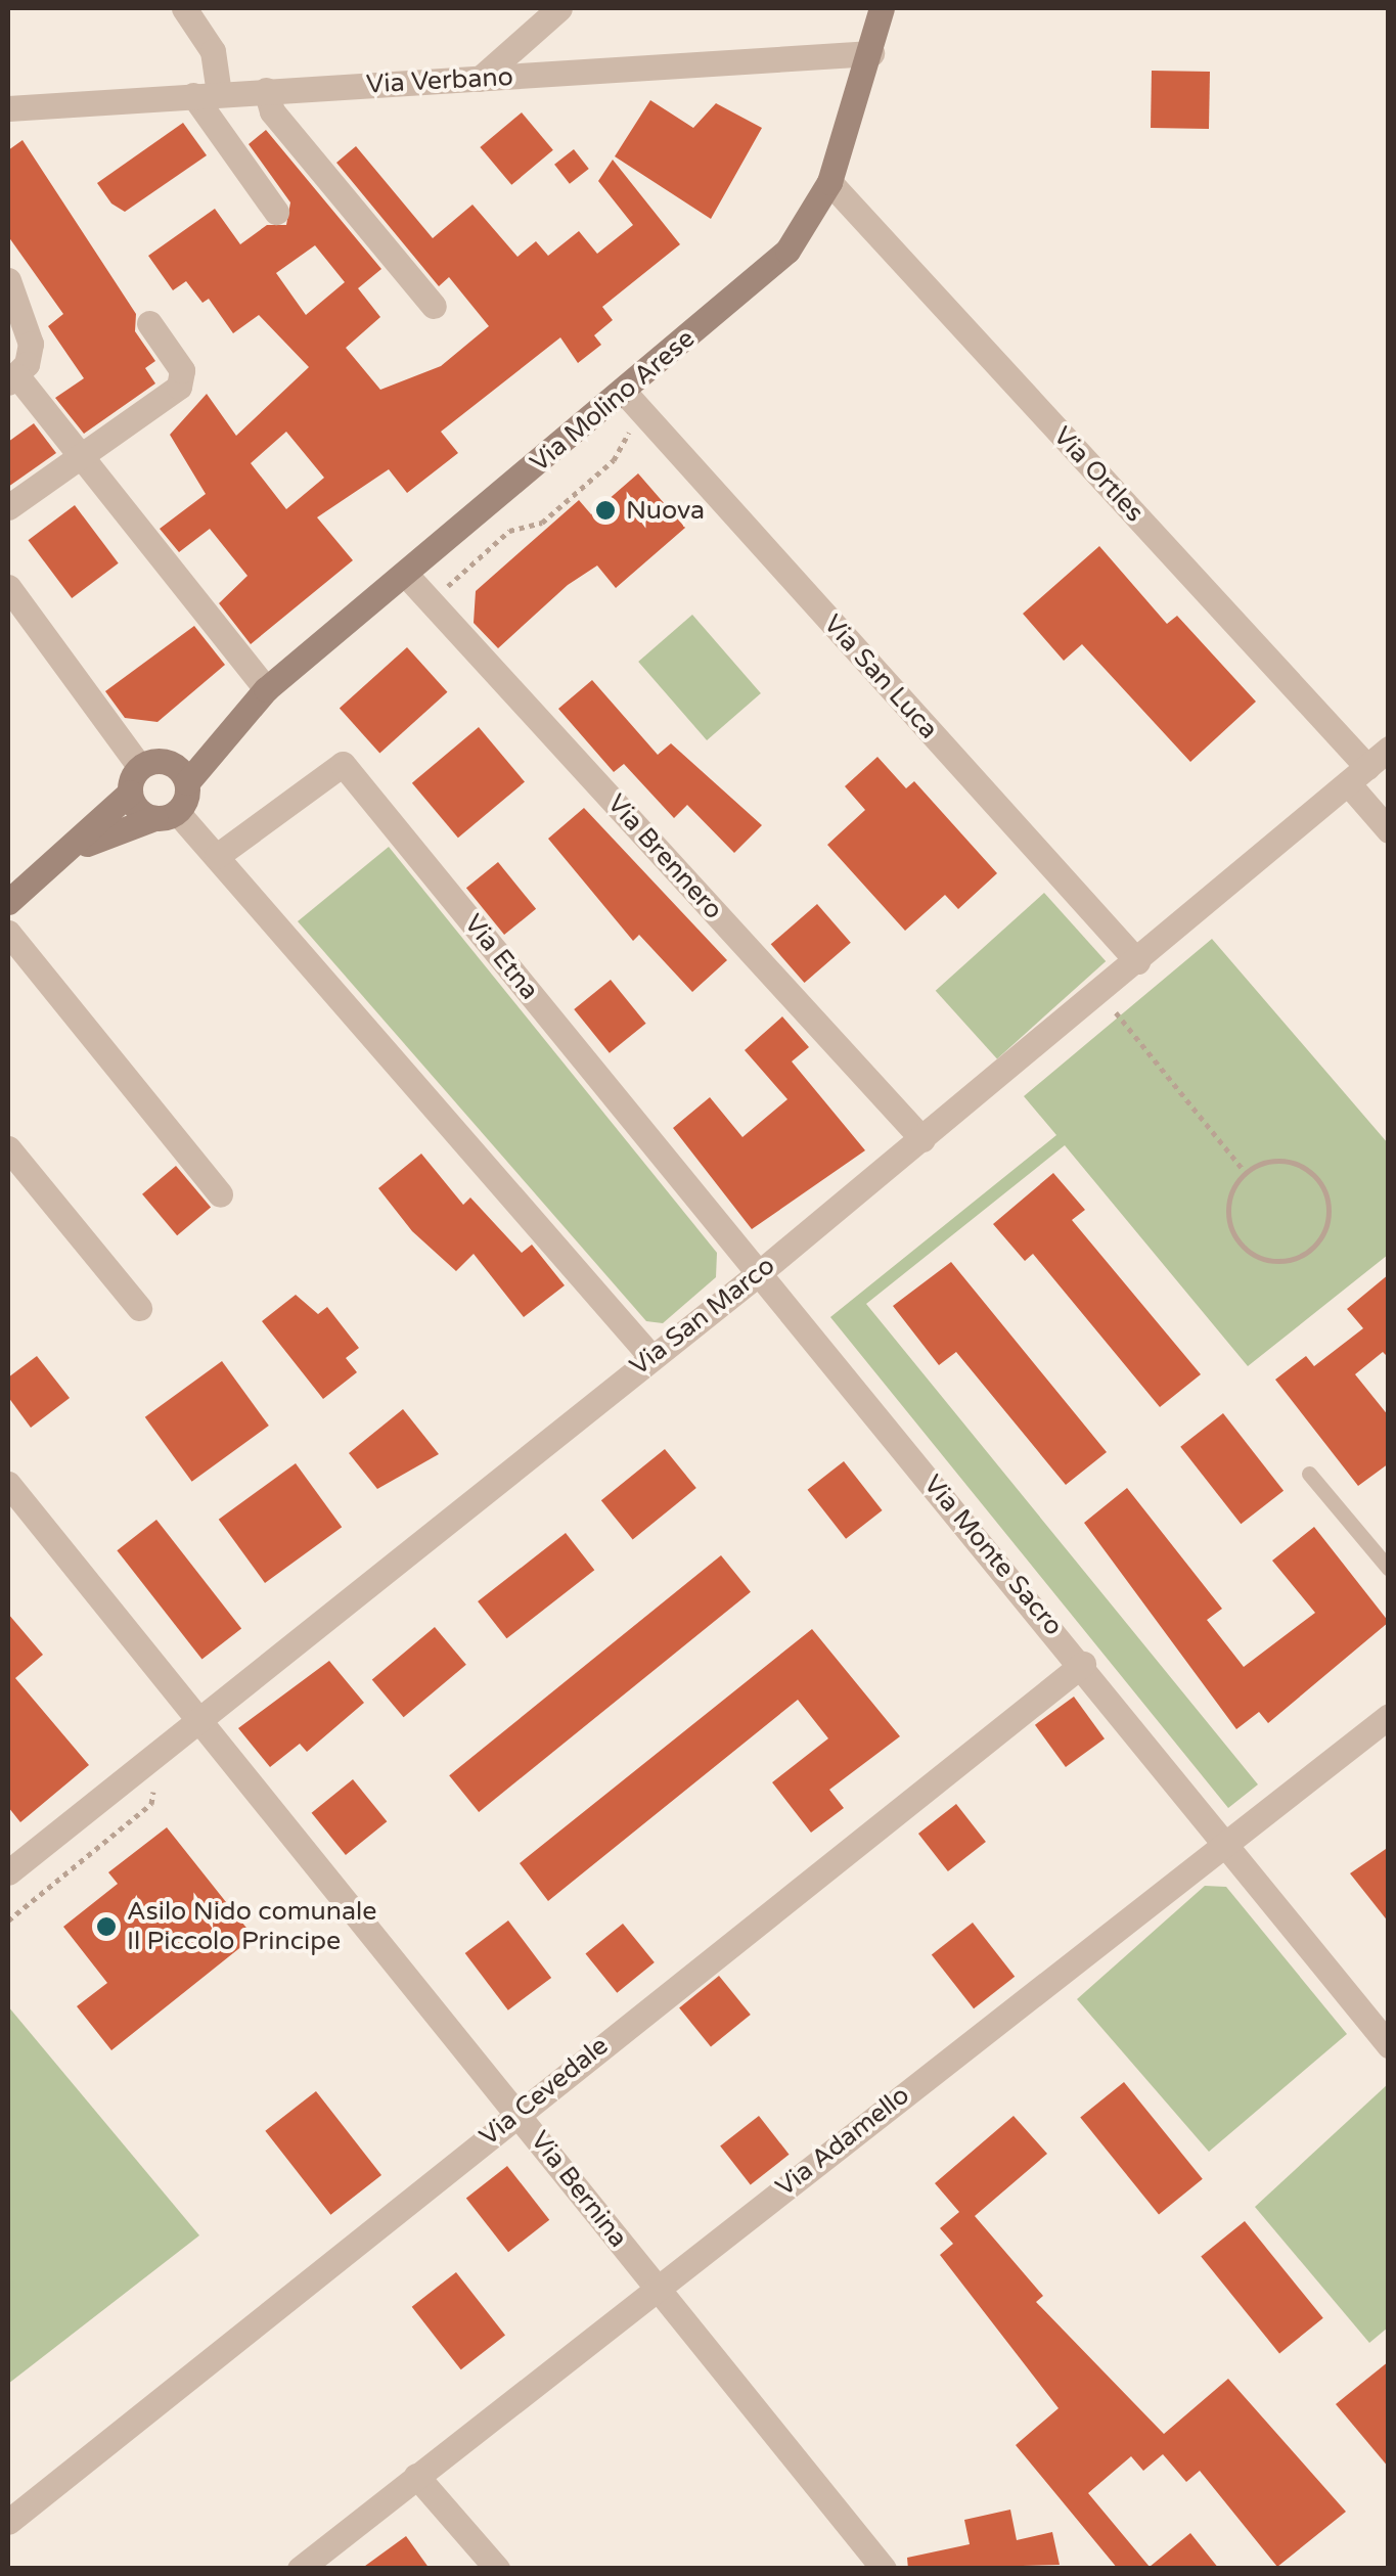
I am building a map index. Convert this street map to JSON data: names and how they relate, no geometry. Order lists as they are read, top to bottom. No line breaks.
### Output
{"streets":{"street":["Via Verbano","Via Molino Arese","Via Ortles","Via San Luca","Via Brennero","Via Etna","Via San Marco","Via Monte Sacro","Via Cevedale","Via Adamello","Via Bernina"]},"crossings":[["Via Verbano","Via Molino Arese"],["Via Molino Arese","Via Ortles"],["Via Molino Arese","Via San Luca"],["Via Molino Arese","Via Brennero"],["Via Ortles","Via San Marco"],["Via San Luca","Via San Marco"],["Via Brennero","Via San Marco"],["Via Etna","Via San Marco"],["Via Etna","Via Monte Sacro"],["Via San Marco","Via Monte Sacro"],["Via San Marco","Via Bernina"],["Via Monte Sacro","Via Cevedale"],["Via Monte Sacro","Via Adamello"],["Via Cevedale","Via Bernina"],["Via Adamello","Via Bernina"]],"places":["Nuova","Asilo Nido comunale Il Piccolo Principe"]}
